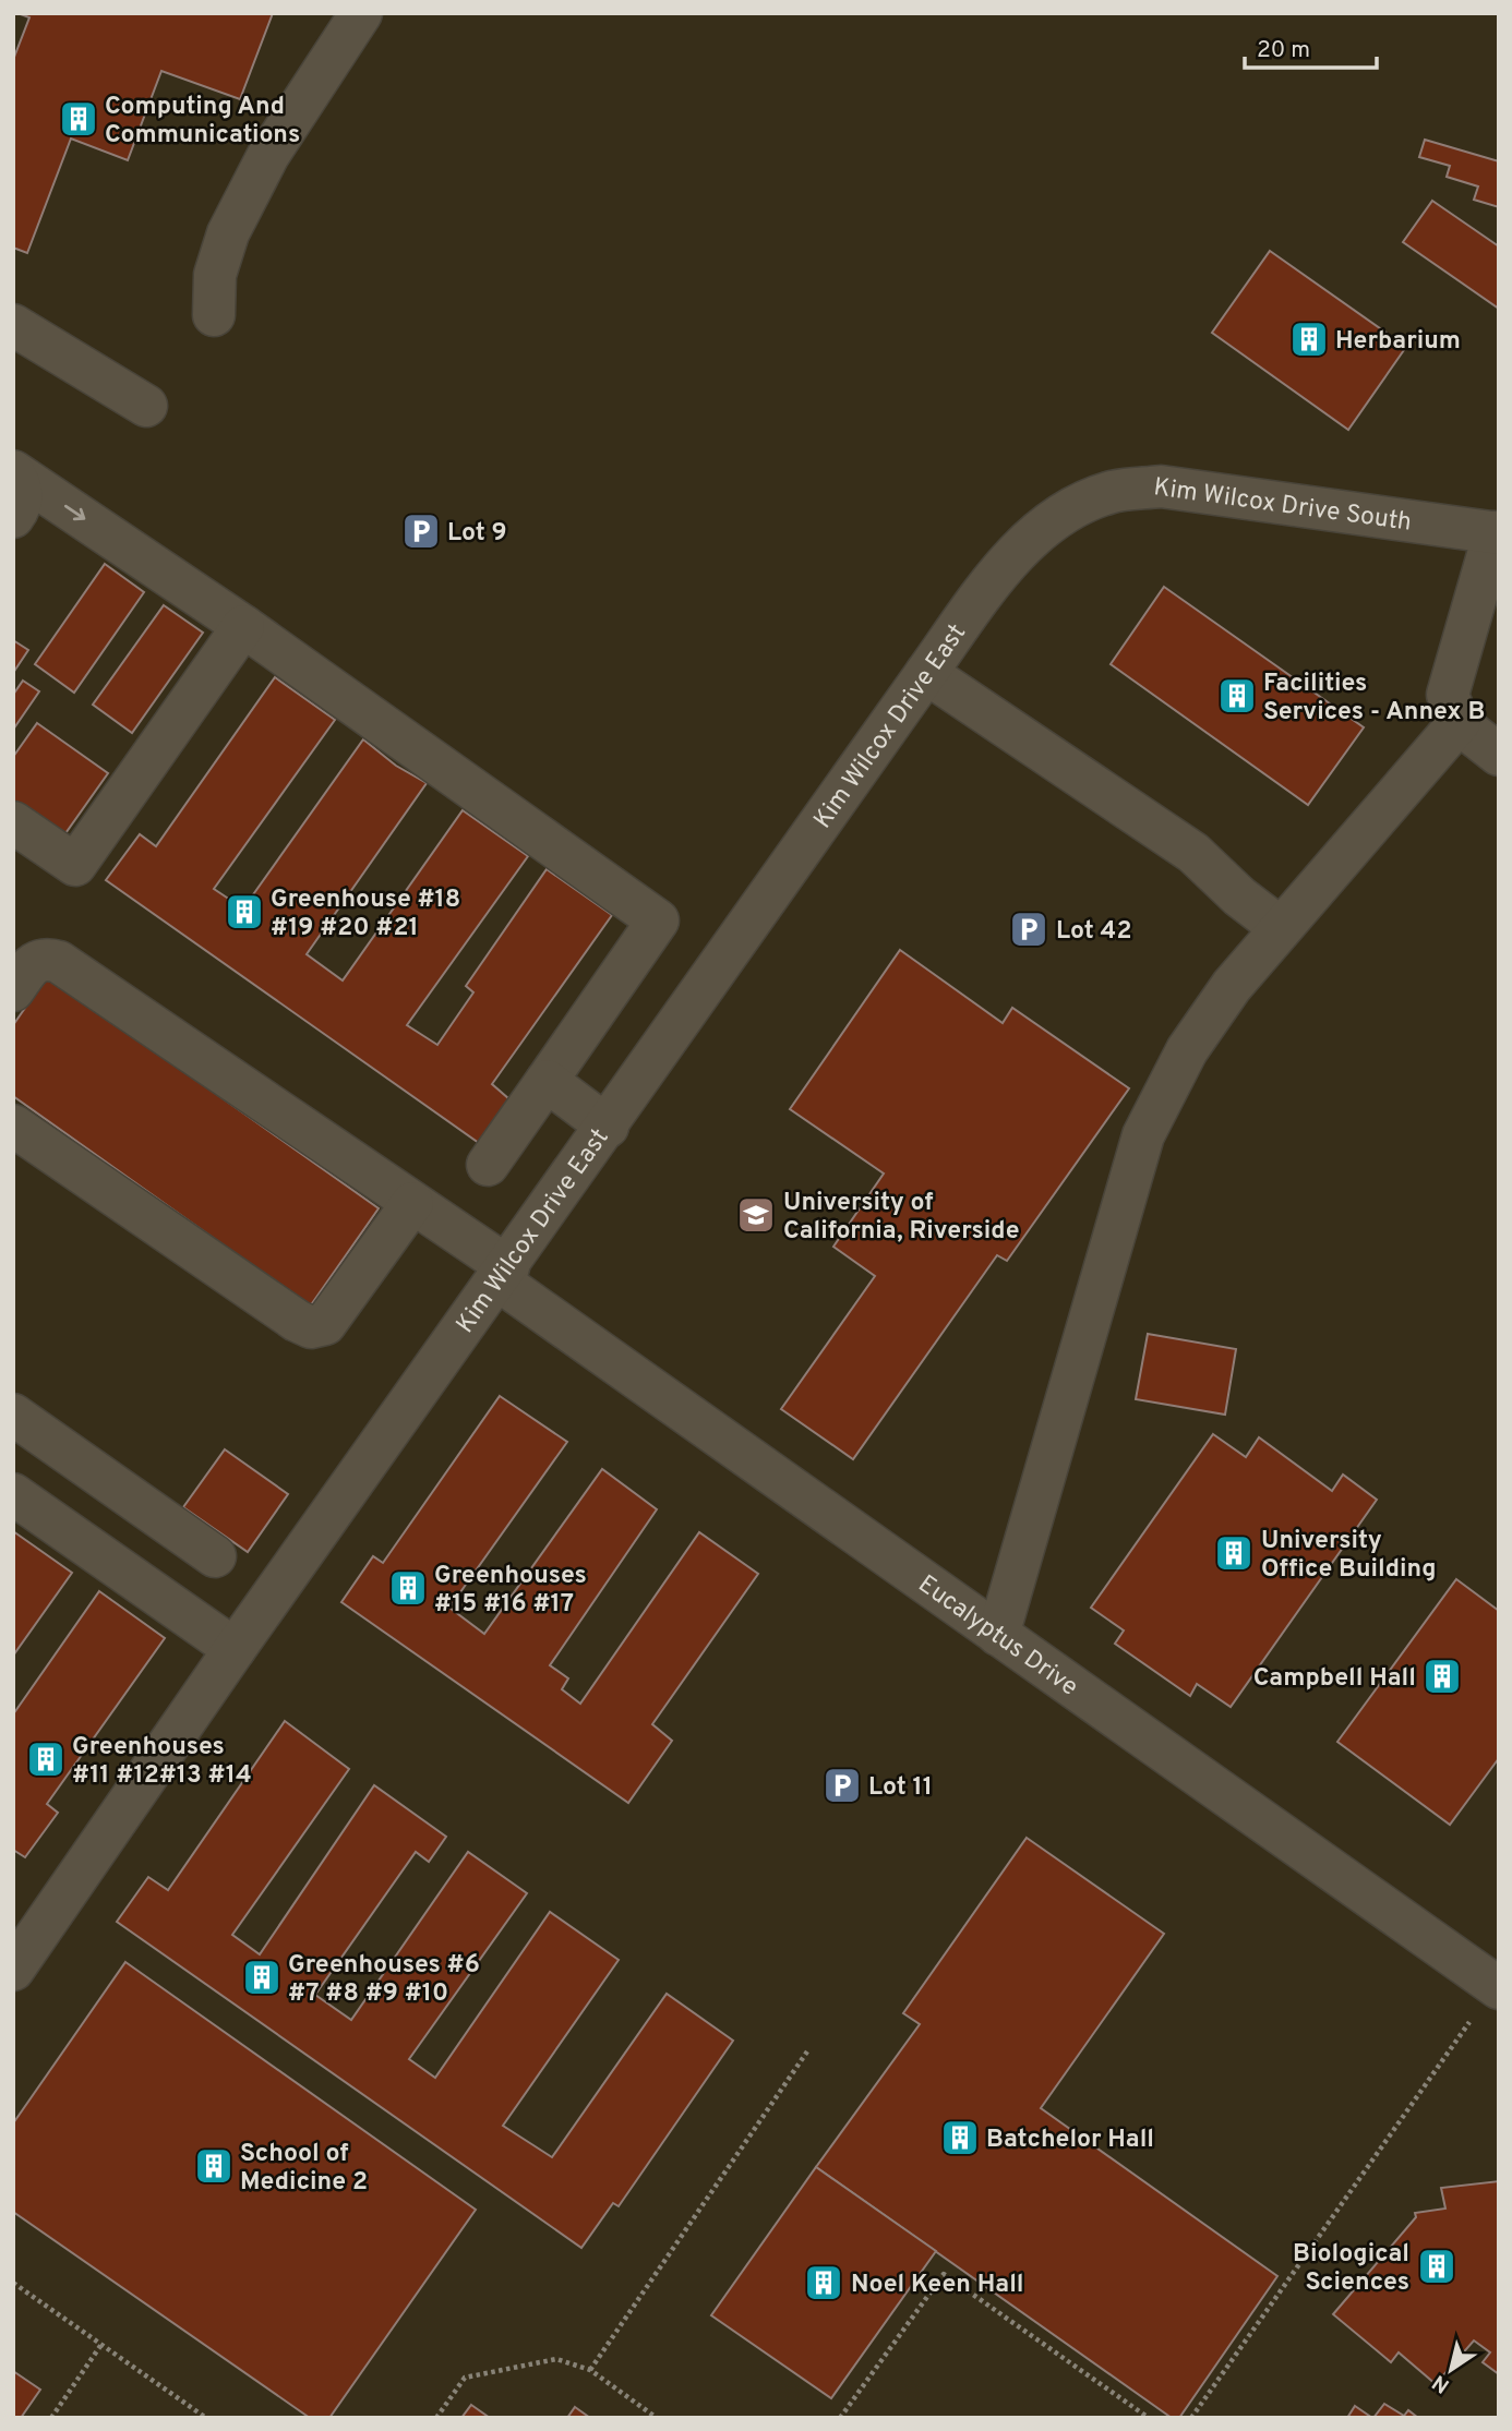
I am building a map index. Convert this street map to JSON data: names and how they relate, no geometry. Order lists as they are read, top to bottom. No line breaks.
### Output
{"streets":{"street":["Kim Wilcox Drive South","Kim Wilcox Drive East","Eucalyptus Drive"]},"crossings":[["Kim Wilcox Drive South","Kim Wilcox Drive East"],["Kim Wilcox Drive East","Eucalyptus Drive"]],"places":{"building":["Computing And Communications","Herbarium","Facilities Services - Annex B","Greenhouse #18 #19 #20 #21","University Office Building","Greenhouses #15 #16 #17","Campbell Hall","Greenhouses #11 #12#13 #14","Greenhouses #6 #7 #8 #9 #10","Batchelor Hall","School of Medicine 2","Biological Sciences","Noel Keen Hall"],"parking":["Lot 9","Lot 42","Lot 11"],"school or university":["University of California, Riverside"]},"scale_bar":"20 m","north":"bottom left"}
